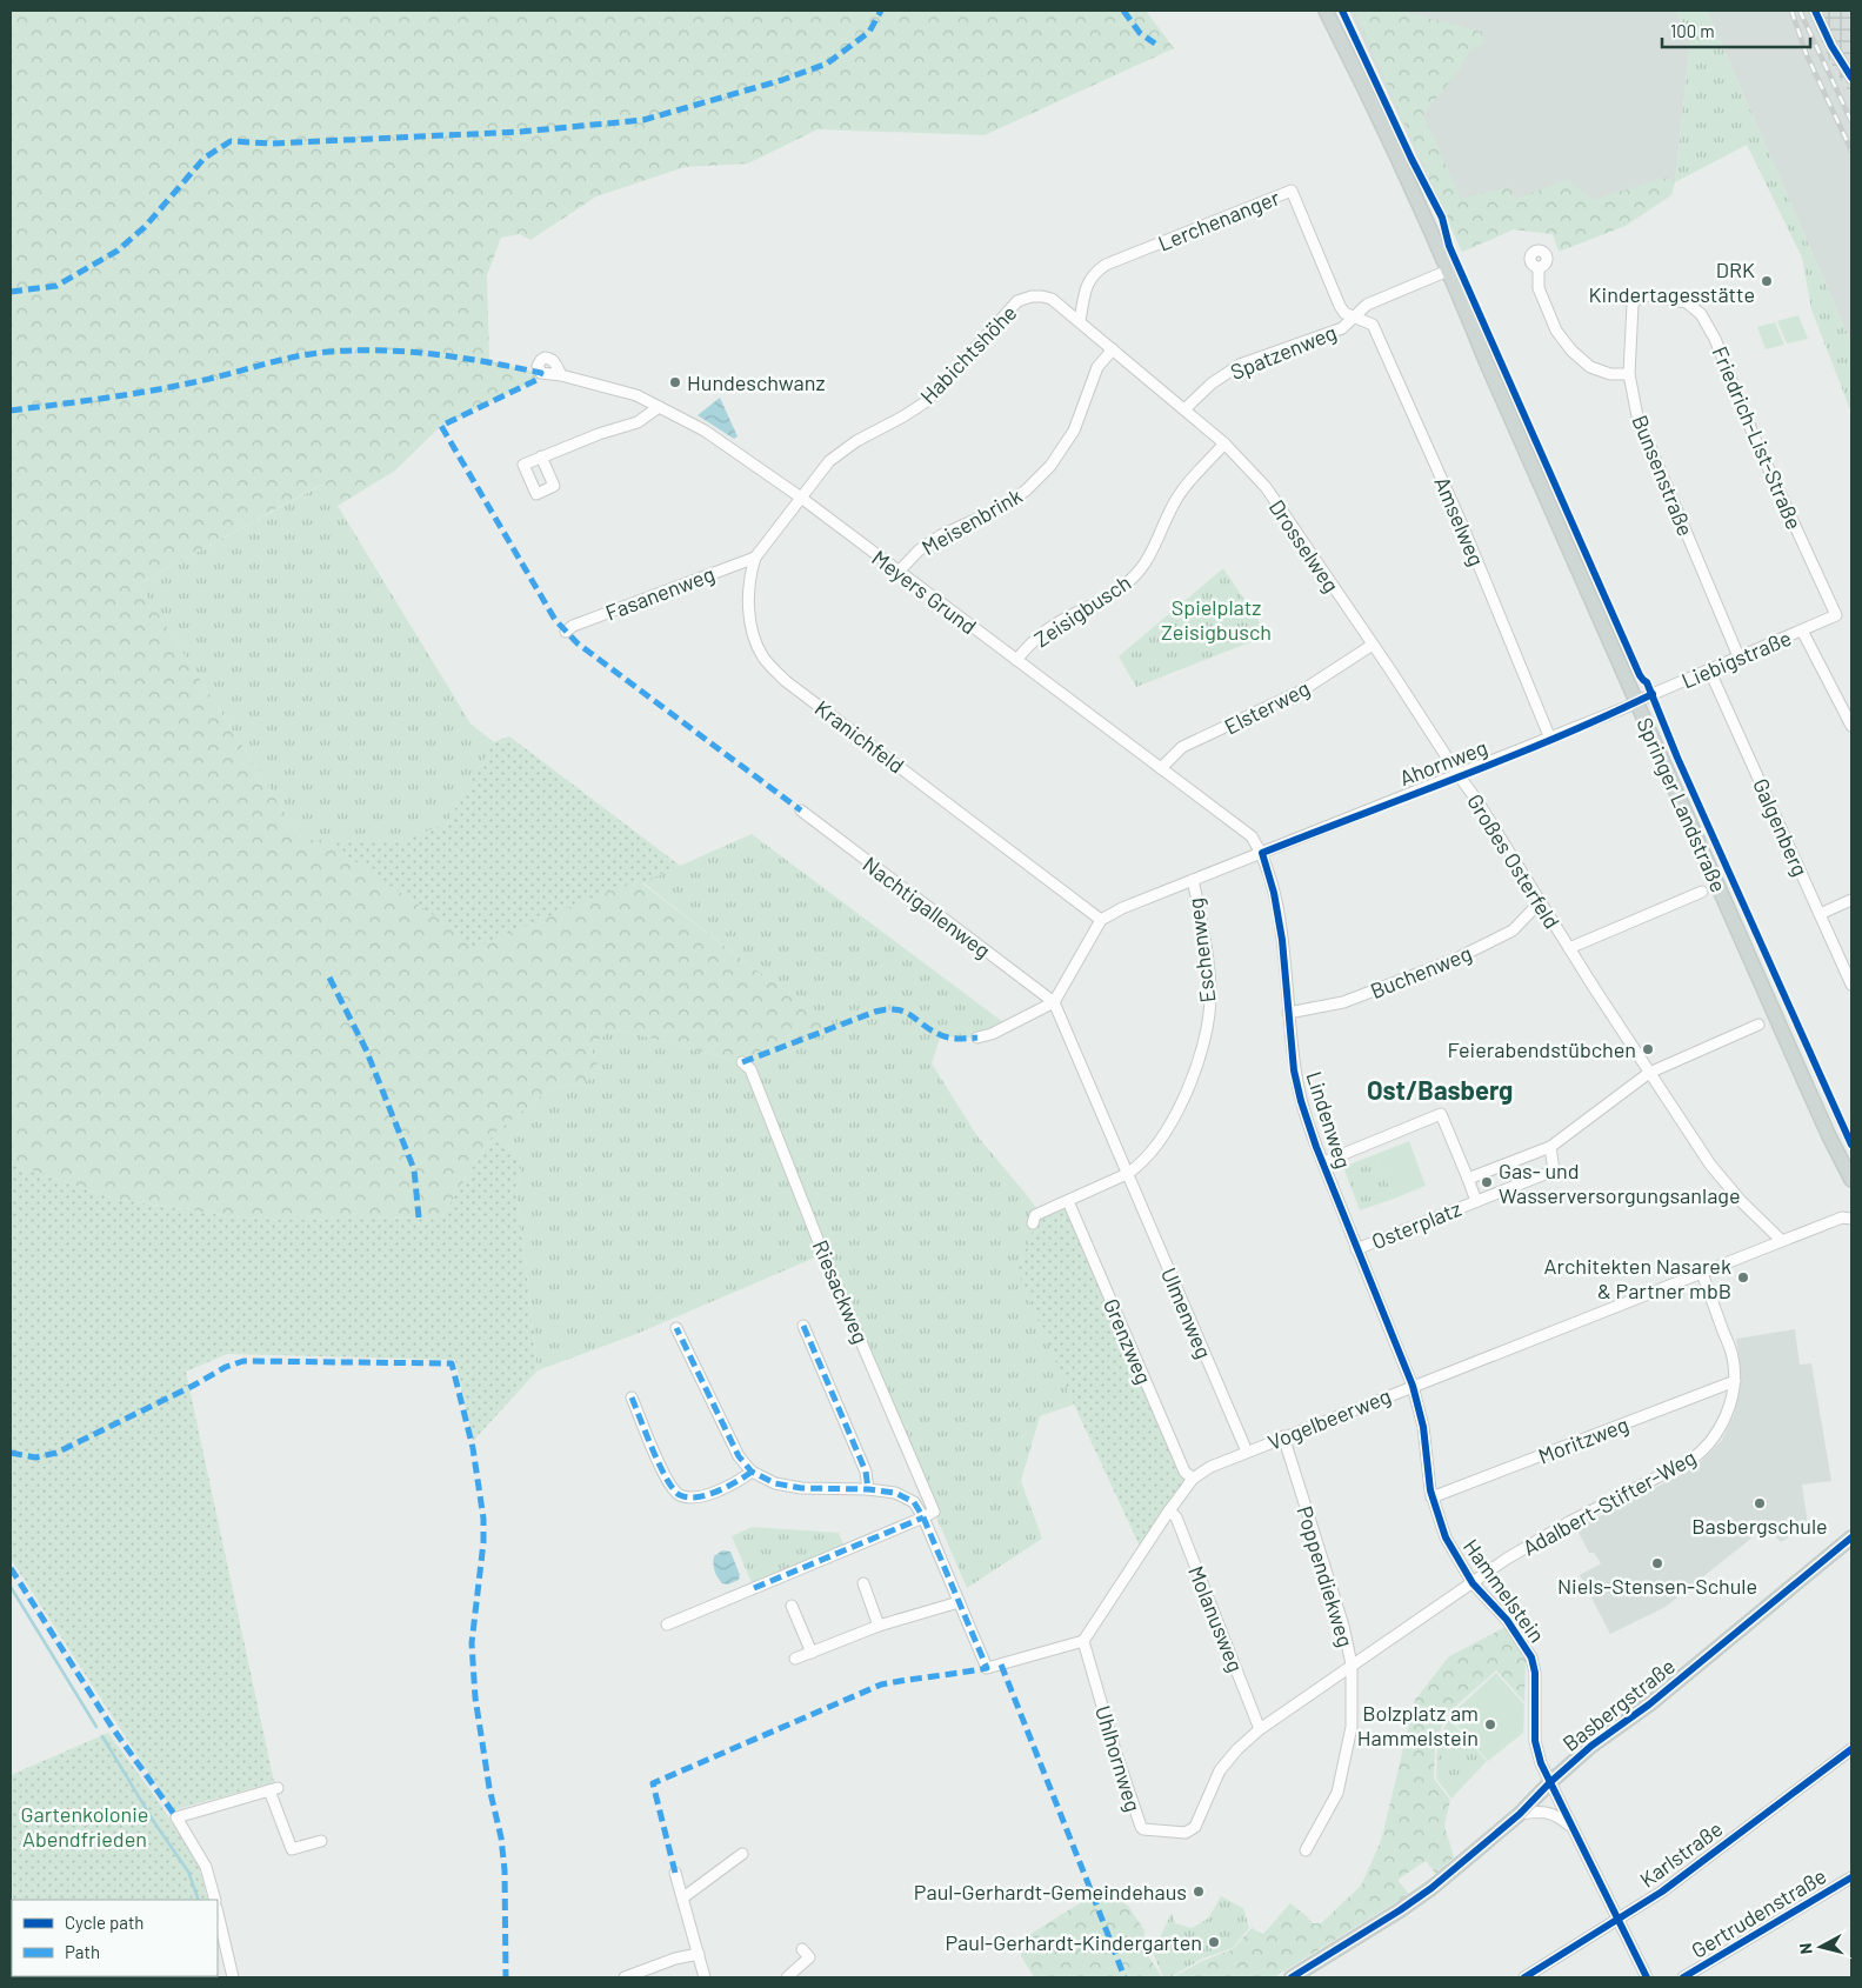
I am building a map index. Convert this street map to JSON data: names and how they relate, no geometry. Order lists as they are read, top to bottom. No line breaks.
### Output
{"streets":{"main road":["Springer Landstraße","Basbergstraße"],"street":["Lerchenanger","Spatzenweg","Habichtshöhe","Friedrich-List-Straße","Bunsenstraße","Meisenbrink","Amselweg","Drosselweg","Meyers Grund","Fasanenweg","Zeisigbusch","Liebigstraße","Elsterweg","Kranichfeld","Ahornweg","Galgenberg","Großes Osterfeld","Nachtigallenweg","Eschenweg","Buchenweg","Lindenweg","Osterplatz","Riesackweg","Ulmenweg","Grenzweg","Vogelbeerweg","Moritzweg","Adalbert-Stifter-Weg","Poppendiekweg","Hammelstein","Molanusweg","Uhlhornweg","Karlstraße","Gertrudenstraße"]},"crossings":[["Lerchenanger","Spatzenweg"],["Lerchenanger","Habichtshöhe"],["Lerchenanger","Amselweg"],["Spatzenweg","Amselweg"],["Spatzenweg","Drosselweg"],["Spatzenweg","Springer Landstraße"],["Habichtshöhe","Meisenbrink"],["Habichtshöhe","Drosselweg"],["Habichtshöhe","Meyers Grund"],["Habichtshöhe","Kranichfeld"],["Friedrich-List-Straße","Bunsenstraße"],["Friedrich-List-Straße","Liebigstraße"],["Bunsenstraße","Liebigstraße"],["Meisenbrink","Drosselweg"],["Meisenbrink","Meyers Grund"],["Amselweg","Ahornweg"],["Drosselweg","Zeisigbusch"],["Drosselweg","Elsterweg"],["Drosselweg","Ahornweg"],["Drosselweg","Großes Osterfeld"],["Meyers Grund","Zeisigbusch"],["Meyers Grund","Elsterweg"],["Meyers Grund","Kranichfeld"],["Meyers Grund","Ahornweg"],["Meyers Grund","Lindenweg"],["Fasanenweg","Kranichfeld"],["Liebigstraße","Ahornweg"],["Liebigstraße","Springer Landstraße"],["Liebigstraße","Galgenberg"],["Kranichfeld","Ahornweg"],["Ahornweg","Springer Landstraße"],["Ahornweg","Großes Osterfeld"],["Ahornweg","Eschenweg"],["Ahornweg","Lindenweg"],["Großes Osterfeld","Buchenweg"],["Großes Osterfeld","Osterplatz"],["Großes Osterfeld","Vogelbeerweg"],["Nachtigallenweg","Ulmenweg"],["Eschenweg","Ulmenweg"],["Buchenweg","Lindenweg"],["Lindenweg","Osterplatz"],["Lindenweg","Vogelbeerweg"],["Lindenweg","Hammelstein"],["Ulmenweg","Vogelbeerweg"],["Grenzweg","Vogelbeerweg"],["Vogelbeerweg","Adalbert-Stifter-Weg"],["Vogelbeerweg","Poppendiekweg"],["Vogelbeerweg","Hammelstein"],["Vogelbeerweg","Molanusweg"],["Vogelbeerweg","Uhlhornweg"],["Moritzweg","Adalbert-Stifter-Weg"],["Moritzweg","Hammelstein"],["Adalbert-Stifter-Weg","Poppendiekweg"],["Adalbert-Stifter-Weg","Hammelstein"],["Adalbert-Stifter-Weg","Molanusweg"],["Adalbert-Stifter-Weg","Uhlhornweg"],["Hammelstein","Basbergstraße"],["Hammelstein","Karlstraße"]],"districts":["Ost/Basberg"],"parks":["Spielplatz Zeisigbusch","Gartenkolonie Abendfrieden"],"places":["DRK Kindertagesstätte","Hundeschwanz","Feierabendstübchen","Gas- und Wasserversorgungsanlage","Architekten Nasarek & Partner mbB","Basbergschule","Niels-Stensen-Schule","Bolzplatz am Hammelstein","Paul-Gerhardt-Gemeindehaus","Paul-Gerhardt-Kindergarten"],"legend":["Cycle path","Path"],"scale_bar":"100 m","north":"left"}
